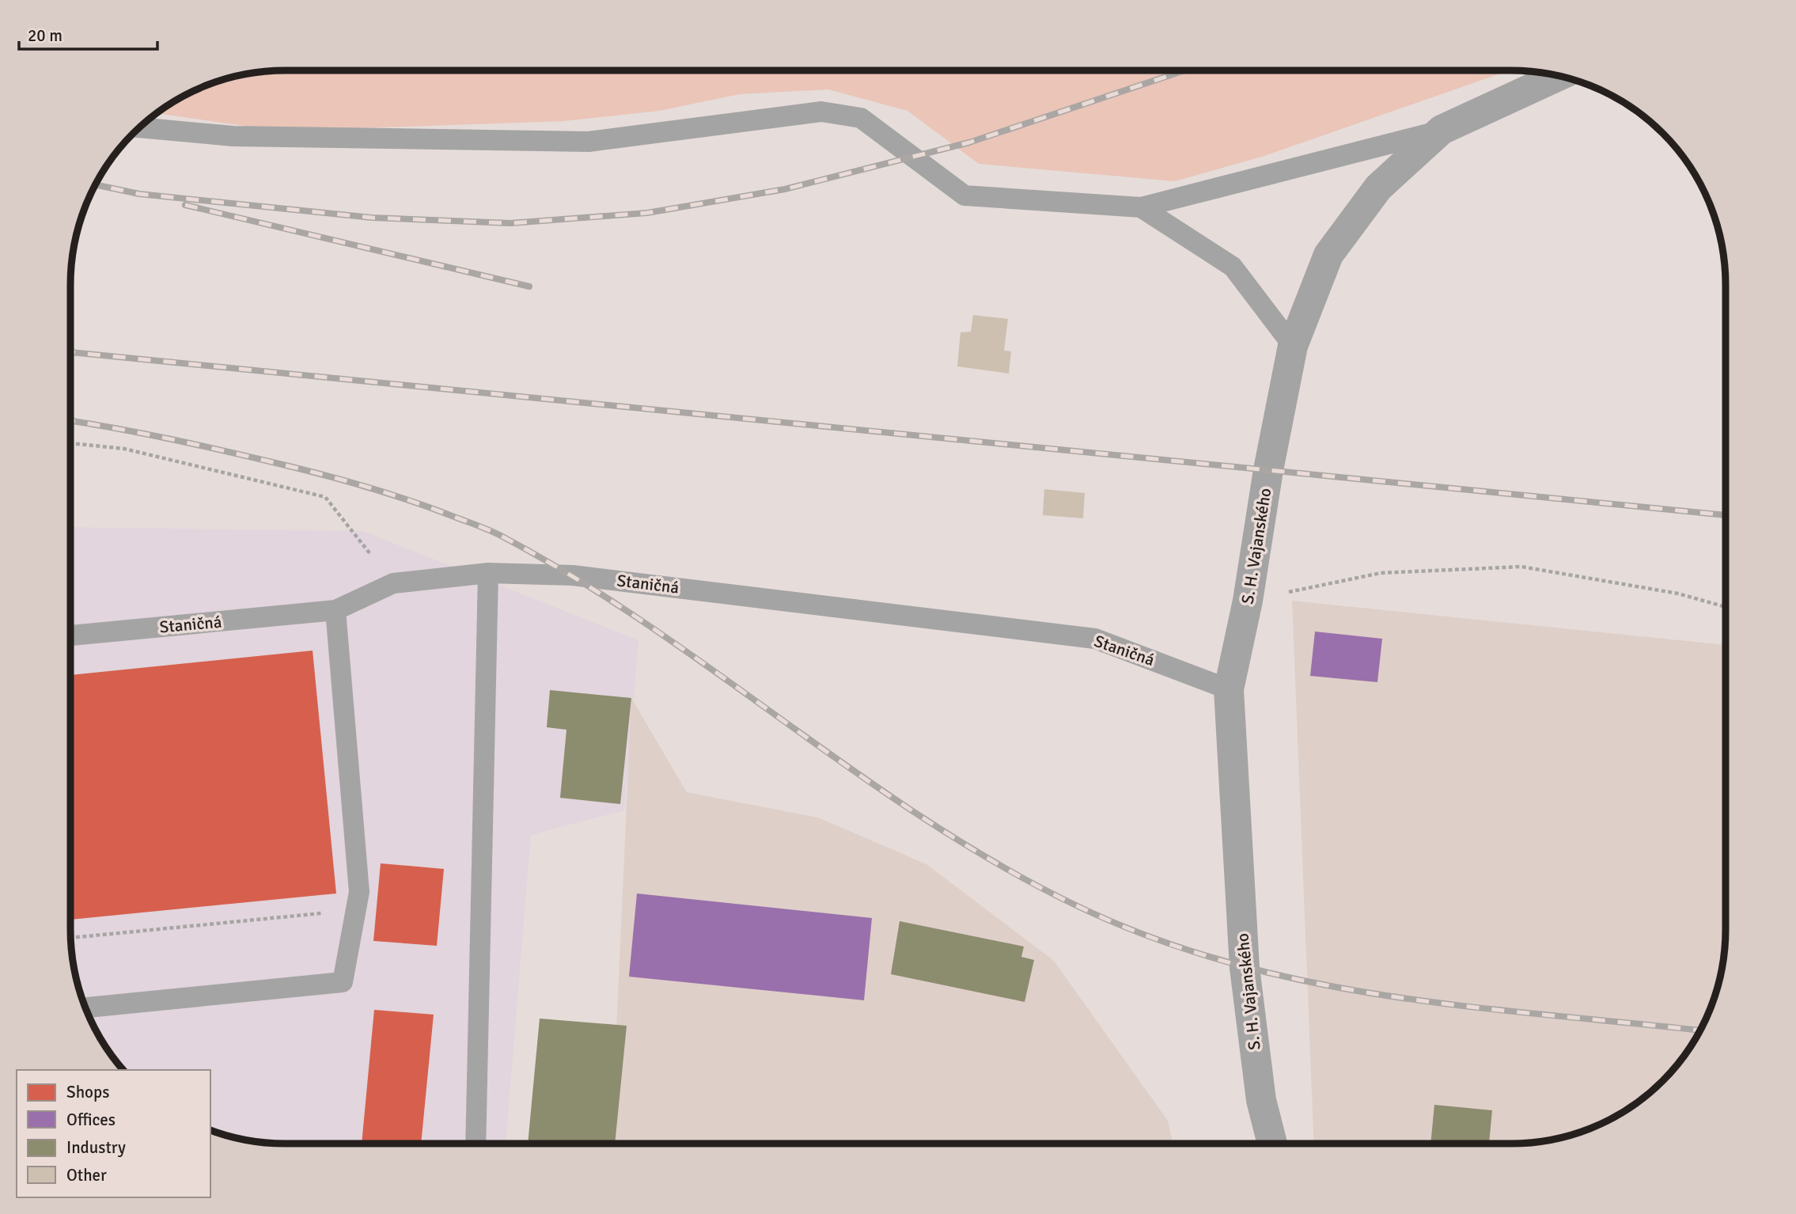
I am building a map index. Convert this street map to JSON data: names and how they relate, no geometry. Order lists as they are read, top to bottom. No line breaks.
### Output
{"streets":{"street":["S. H. Vajanského"],"lane":["Staničná"]},"crossings":[["S. H. Vajanského","Staničná"]],"legend":["Shops","Offices","Industry","Other"],"scale_bar":"20 m"}
